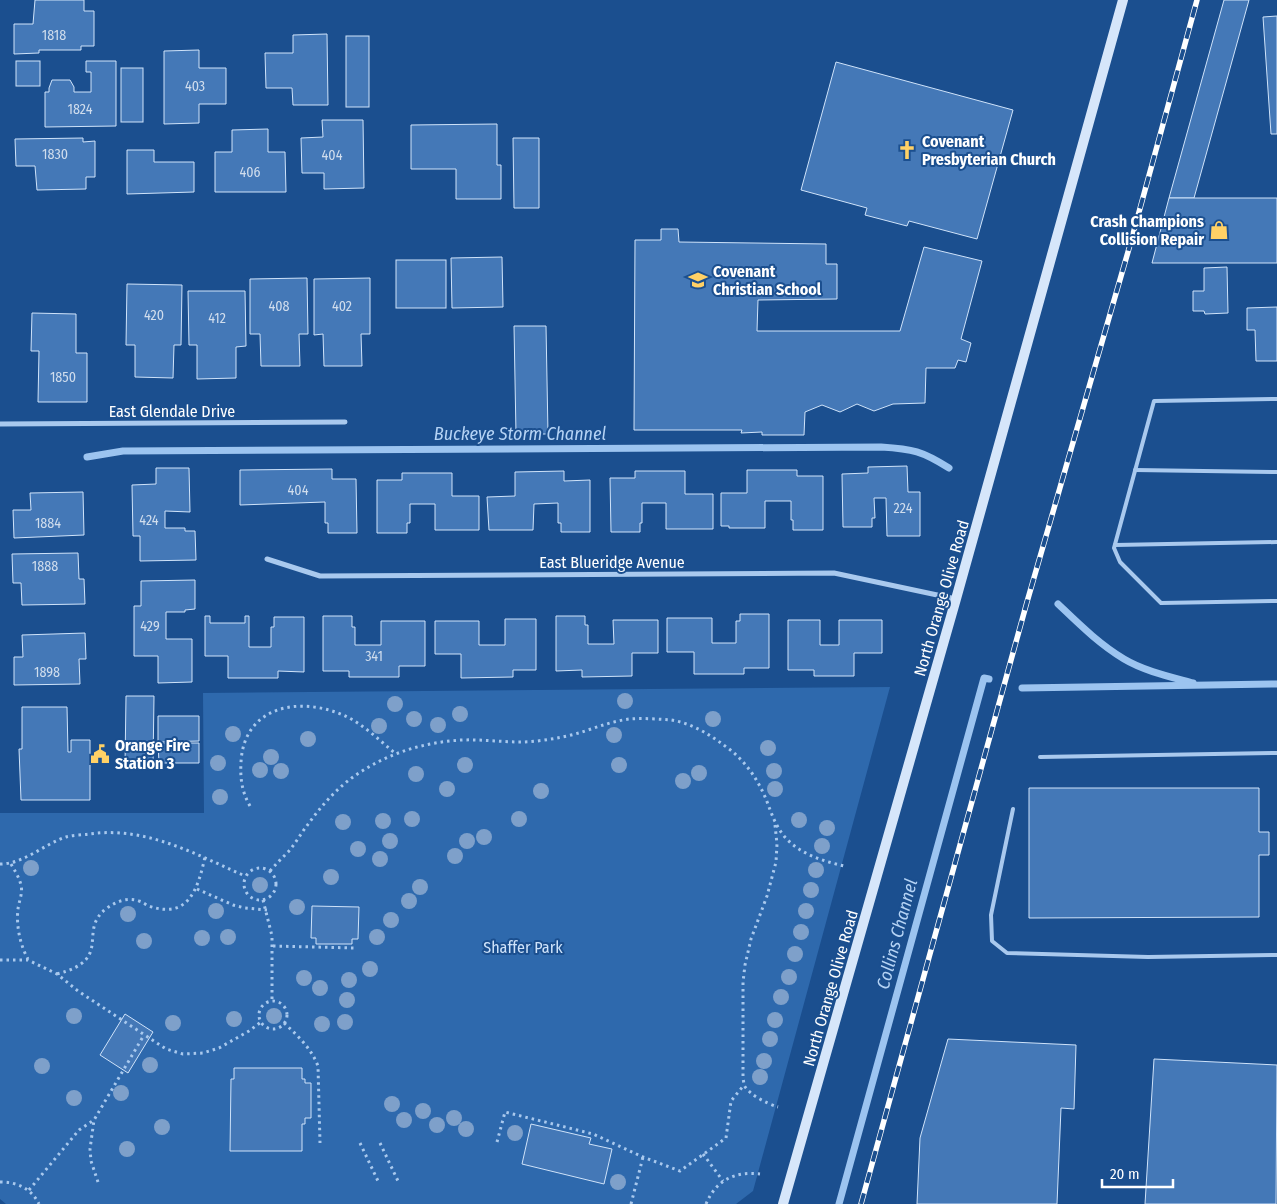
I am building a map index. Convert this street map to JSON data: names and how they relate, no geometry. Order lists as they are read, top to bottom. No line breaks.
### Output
{"streets":{"street":["East Glendale Drive","East Blueridge Avenue","North Orange Olive Road"]},"crossings":[["East Blueridge Avenue","North Orange Olive Road"]],"water":["Buckeye Storm Channel","Collins Channel"],"parks":["Shaffer Park"],"places":{"church":["Covenant Presbyterian Church"],"shop":["Crash Champions Collision Repair"],"school or university":["Covenant Christian School"],"public building":["Orange Fire Station 3"]},"house_numbers":["1818","403","1824","1830","404","406","408","402","420","412","1850","404","224","424","1884","1888","429","341","1898"],"scale_bar":"20 m"}
